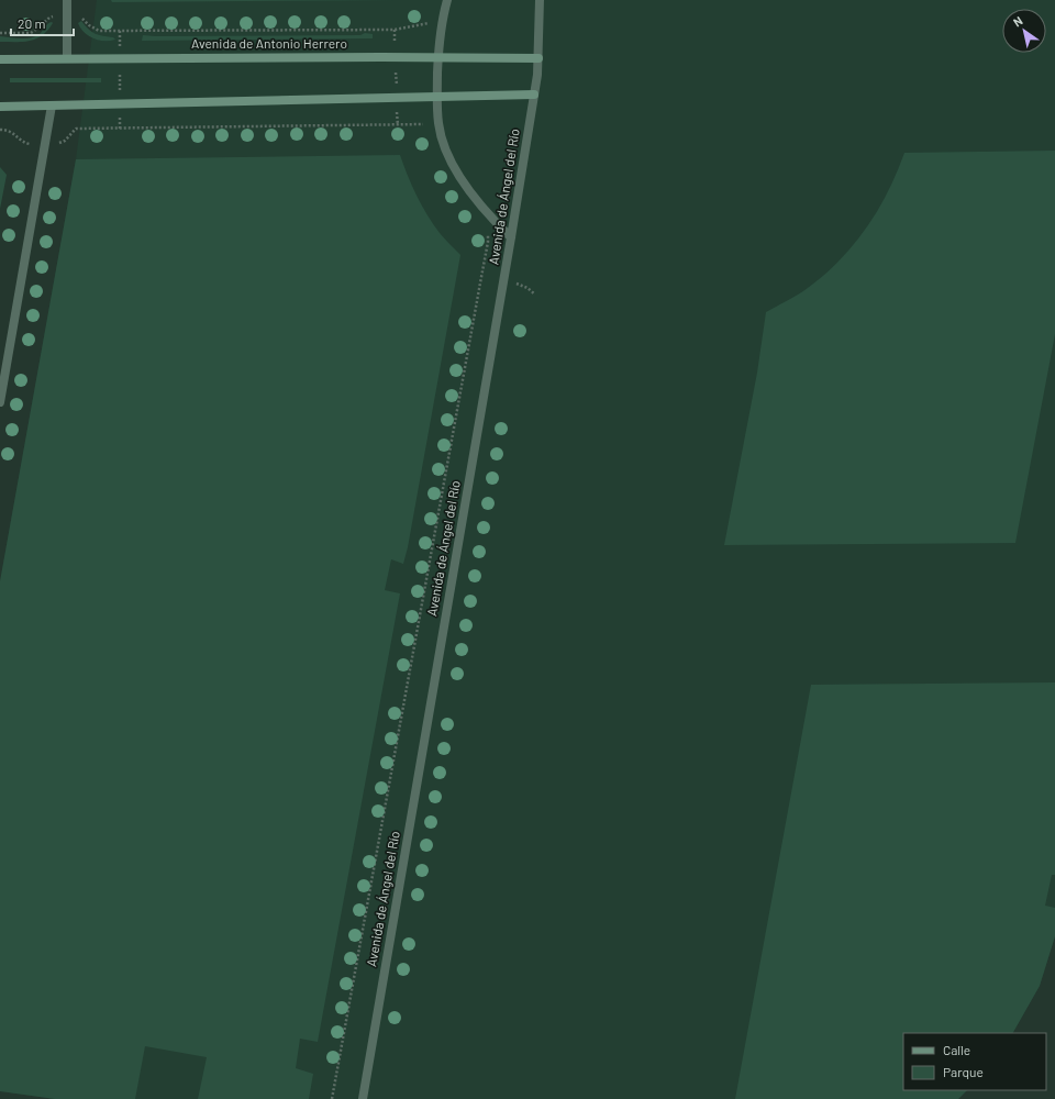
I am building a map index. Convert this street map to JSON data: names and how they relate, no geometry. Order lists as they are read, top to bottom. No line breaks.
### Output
{"streets":{"street":["Avenida de Antonio Herrero","Avenida de Ángel del Río"]},"crossings":[["Avenida de Antonio Herrero","Avenida de Ángel del Río"]],"legend":["Calle","Parque"],"scale_bar":"20 m","north":"top left"}
